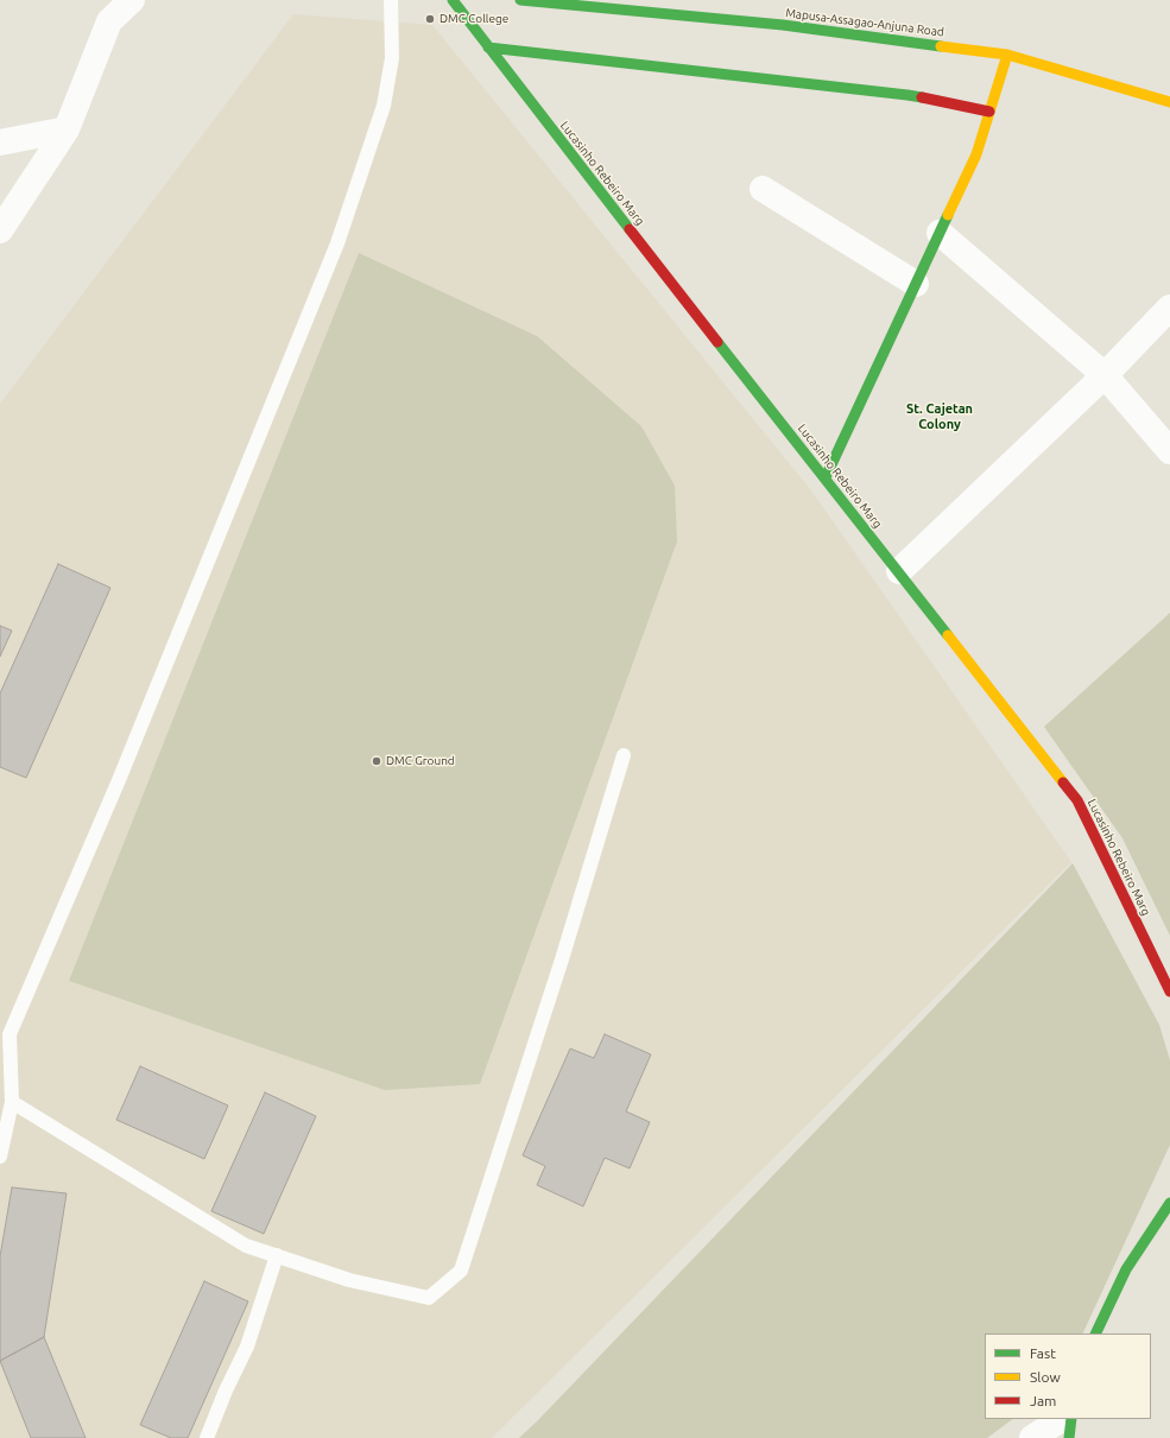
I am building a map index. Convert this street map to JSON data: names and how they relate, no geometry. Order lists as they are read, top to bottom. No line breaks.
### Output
{"streets":{"street":["Mapusa-Assagao-Anjuna Road","Lucasinho Rebeiro Marg"]},"districts":["St. Cajetan Colony"],"places":["DMC College","DMC Ground"],"legend":["Fast","Slow","Jam"]}
